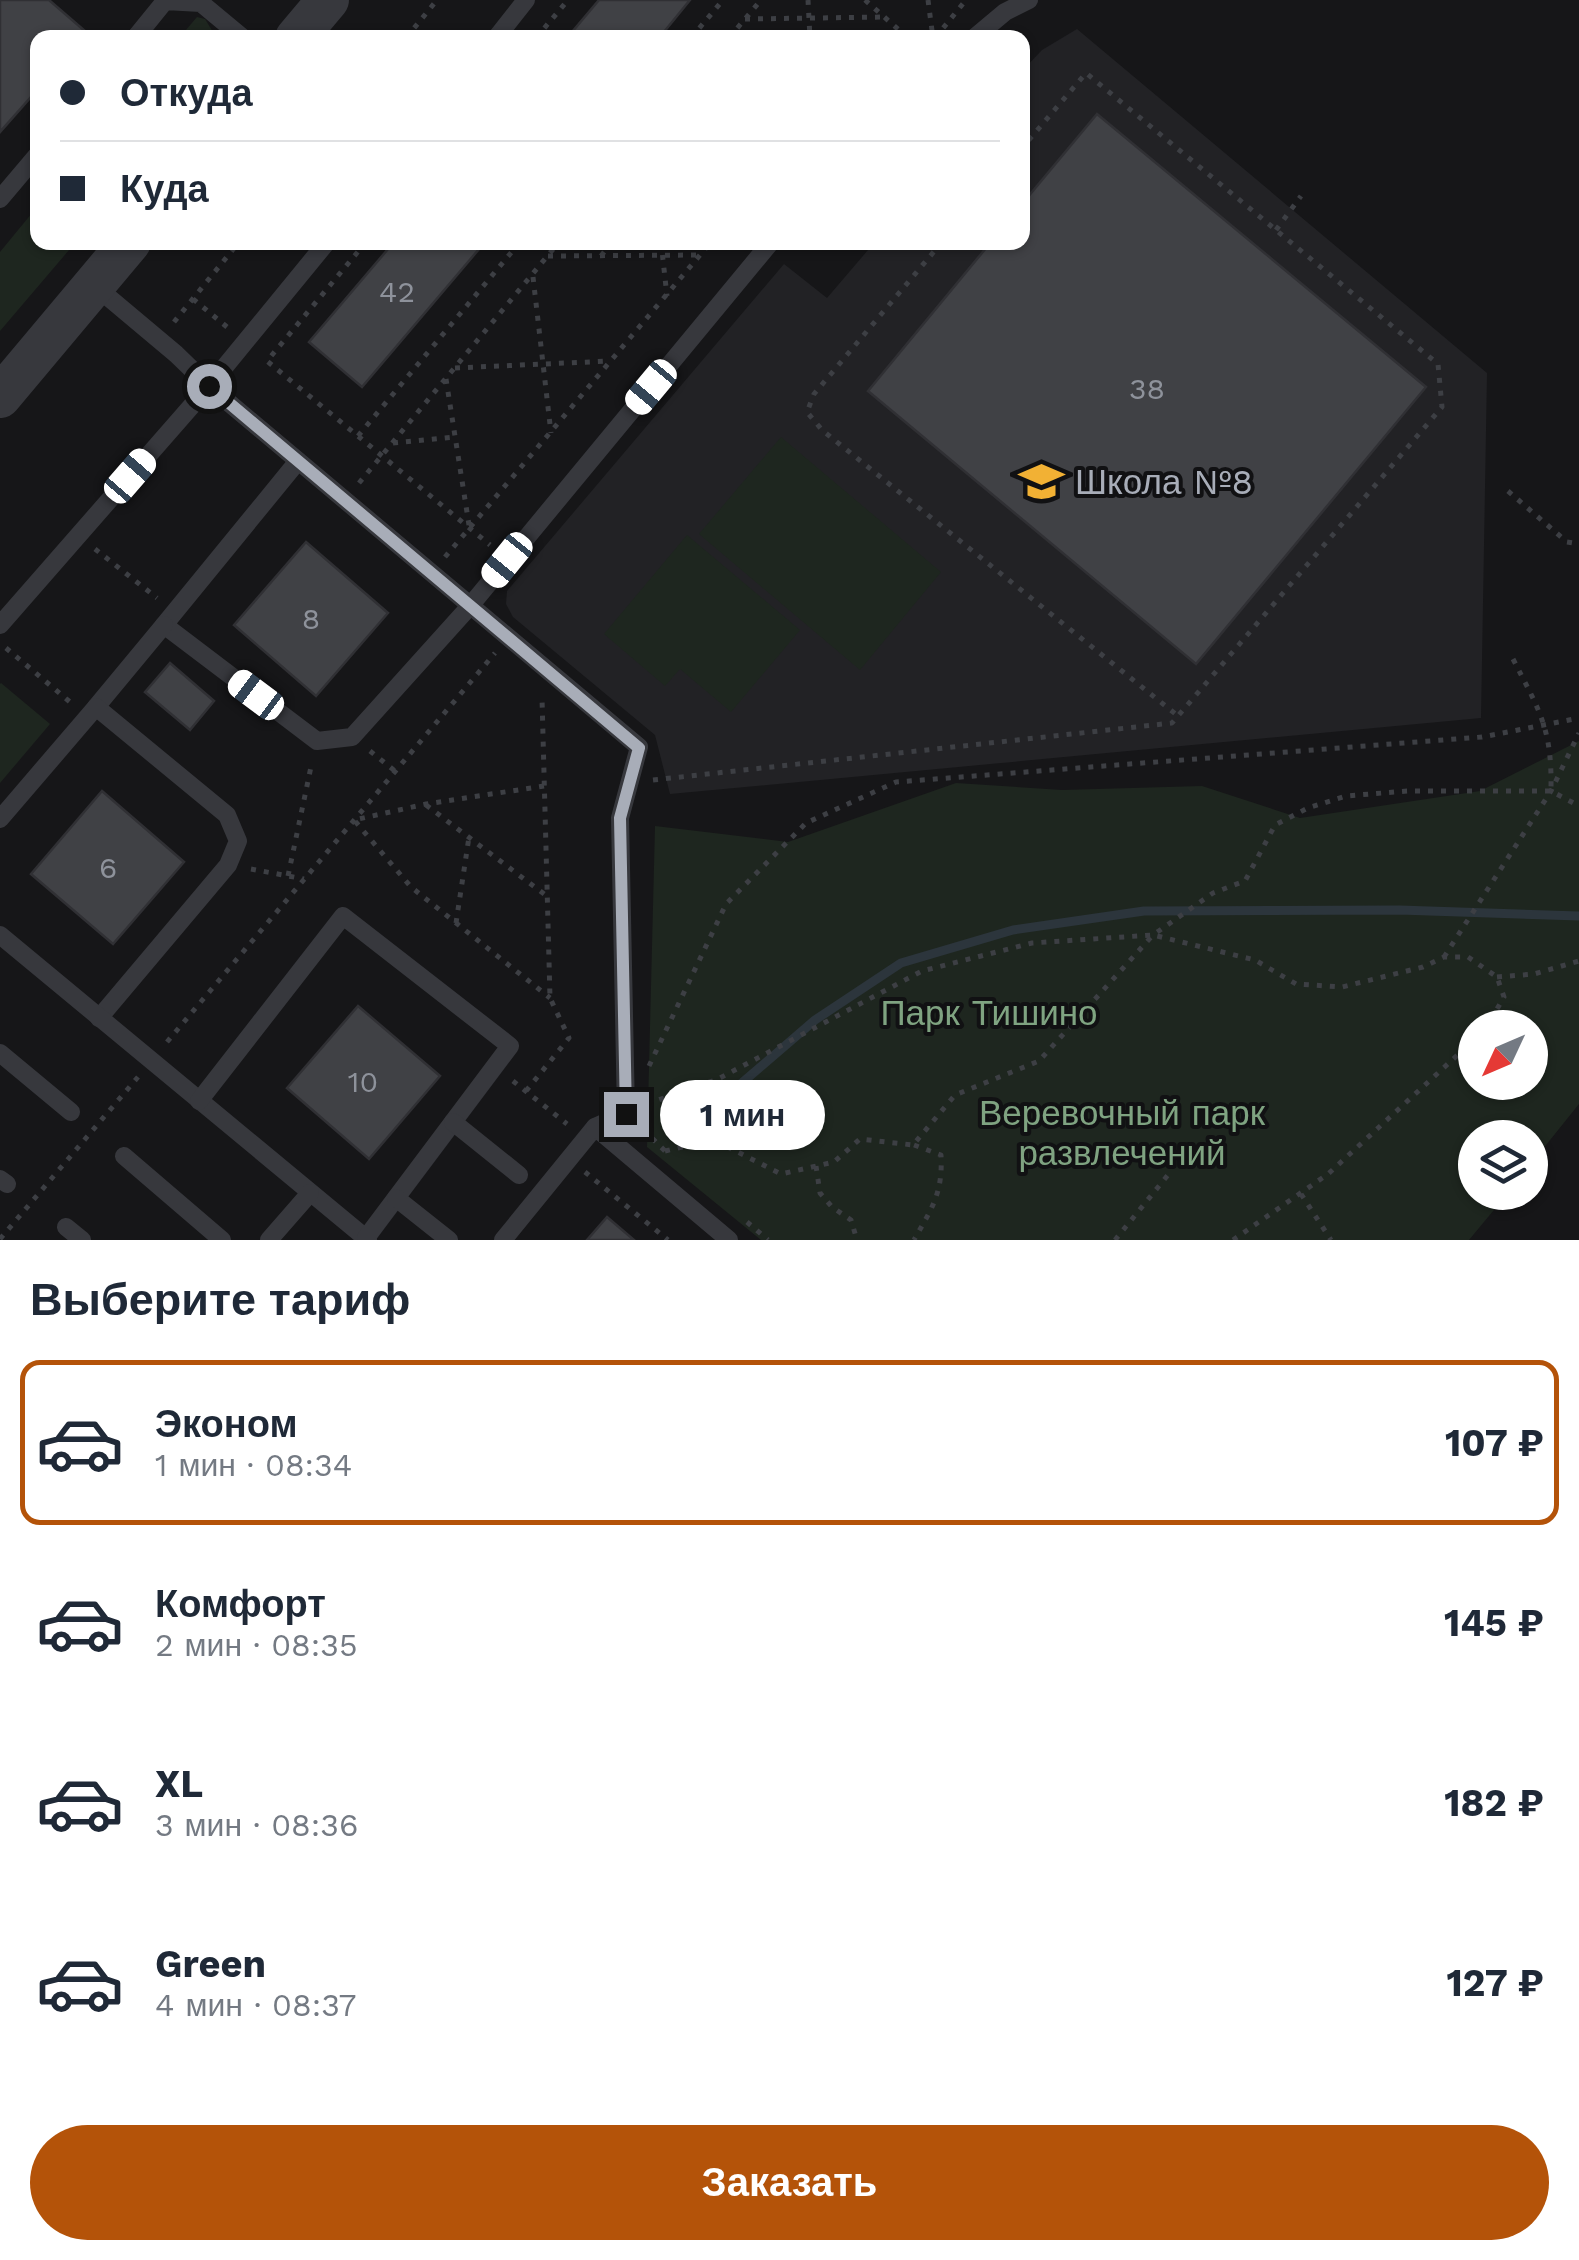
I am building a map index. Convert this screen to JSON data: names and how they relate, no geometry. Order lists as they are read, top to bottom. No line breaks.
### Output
{"parks":["Парк Тишино","Веревочный парк развлечений"],"places":{"school or university":["Школа №8"]},"house_numbers":["42","38","8","6","10"],"north":"bottom left","page":{"banner":["Откуда","Куда"],"bubble":"1 мин","heading":"Выберите тариф","list":[{"name":"Эконом","note":"1 мин · 08:34","value":"107 ₽"},{"name":"Комфорт","note":"2 мин · 08:35","value":"145 ₽"},{"name":"XL","note":"3 мин · 08:36","value":"182 ₽"},{"name":"Green","note":"4 мин · 08:37","value":"127 ₽"}],"buttons":"Заказать"}}
